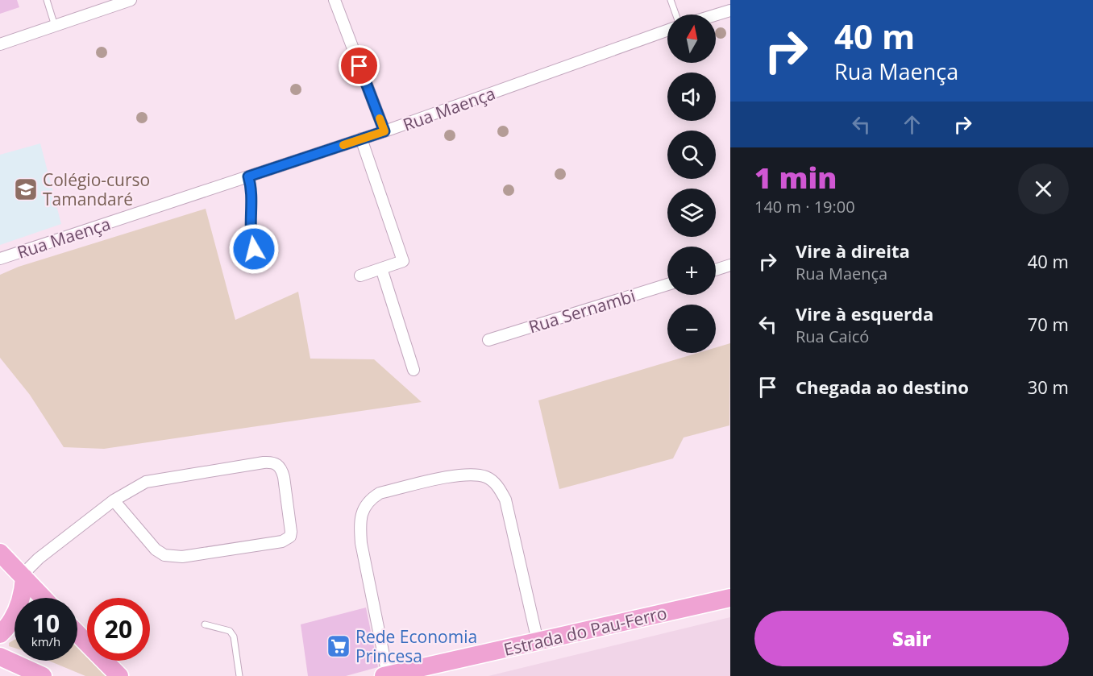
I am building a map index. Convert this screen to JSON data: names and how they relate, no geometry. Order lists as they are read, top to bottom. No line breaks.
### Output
{"streets":{"main road":["Estrada do Pau-Ferro"],"street":["Rua Maença","Rua Sernambi"]},"places":{"school or university":["Colégio-curso Tamandaré"],"supermarket":["Rede Economia Princesa"]},"north":"top","page":{"turn":["40 m","Rua Maença"],"map_buttons":["+","−"],"heading":["1 min","140 m · 19:00"],"list":[{"name":"Vire à direita","note":"Rua Maença","value":"40 m"},{"name":"Vire à esquerda","note":"Rua Caicó","value":"70 m"},{"name":"Chegada ao destino","value":"30 m"}],"speed":"10 km/h","limit":"20","buttons":"Sair"}}
